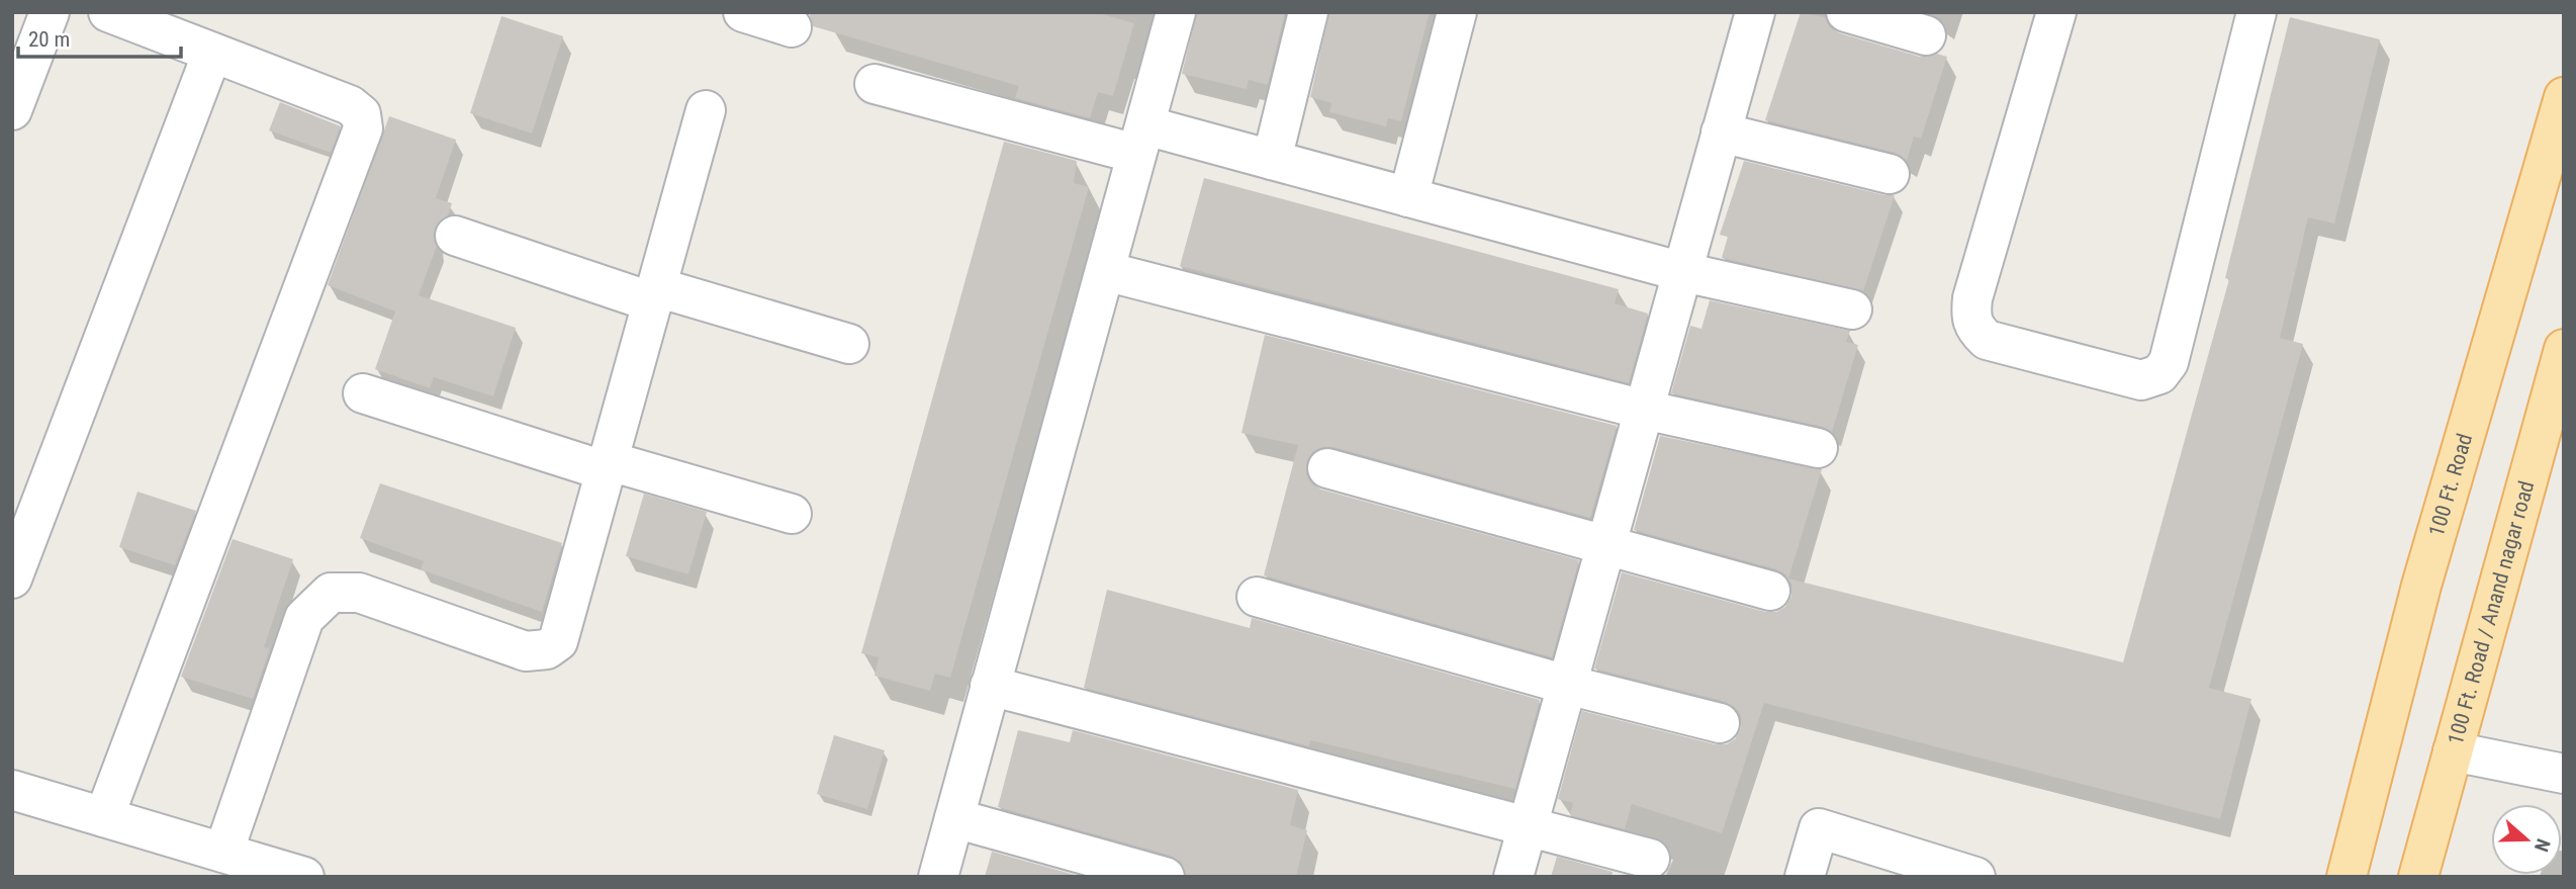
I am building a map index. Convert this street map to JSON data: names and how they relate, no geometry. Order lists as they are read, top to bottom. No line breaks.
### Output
{"streets":{"main road":["100 Ft. Road","100 Ft. Road / Anand nagar road"]},"scale_bar":"20 m","north":"right"}
